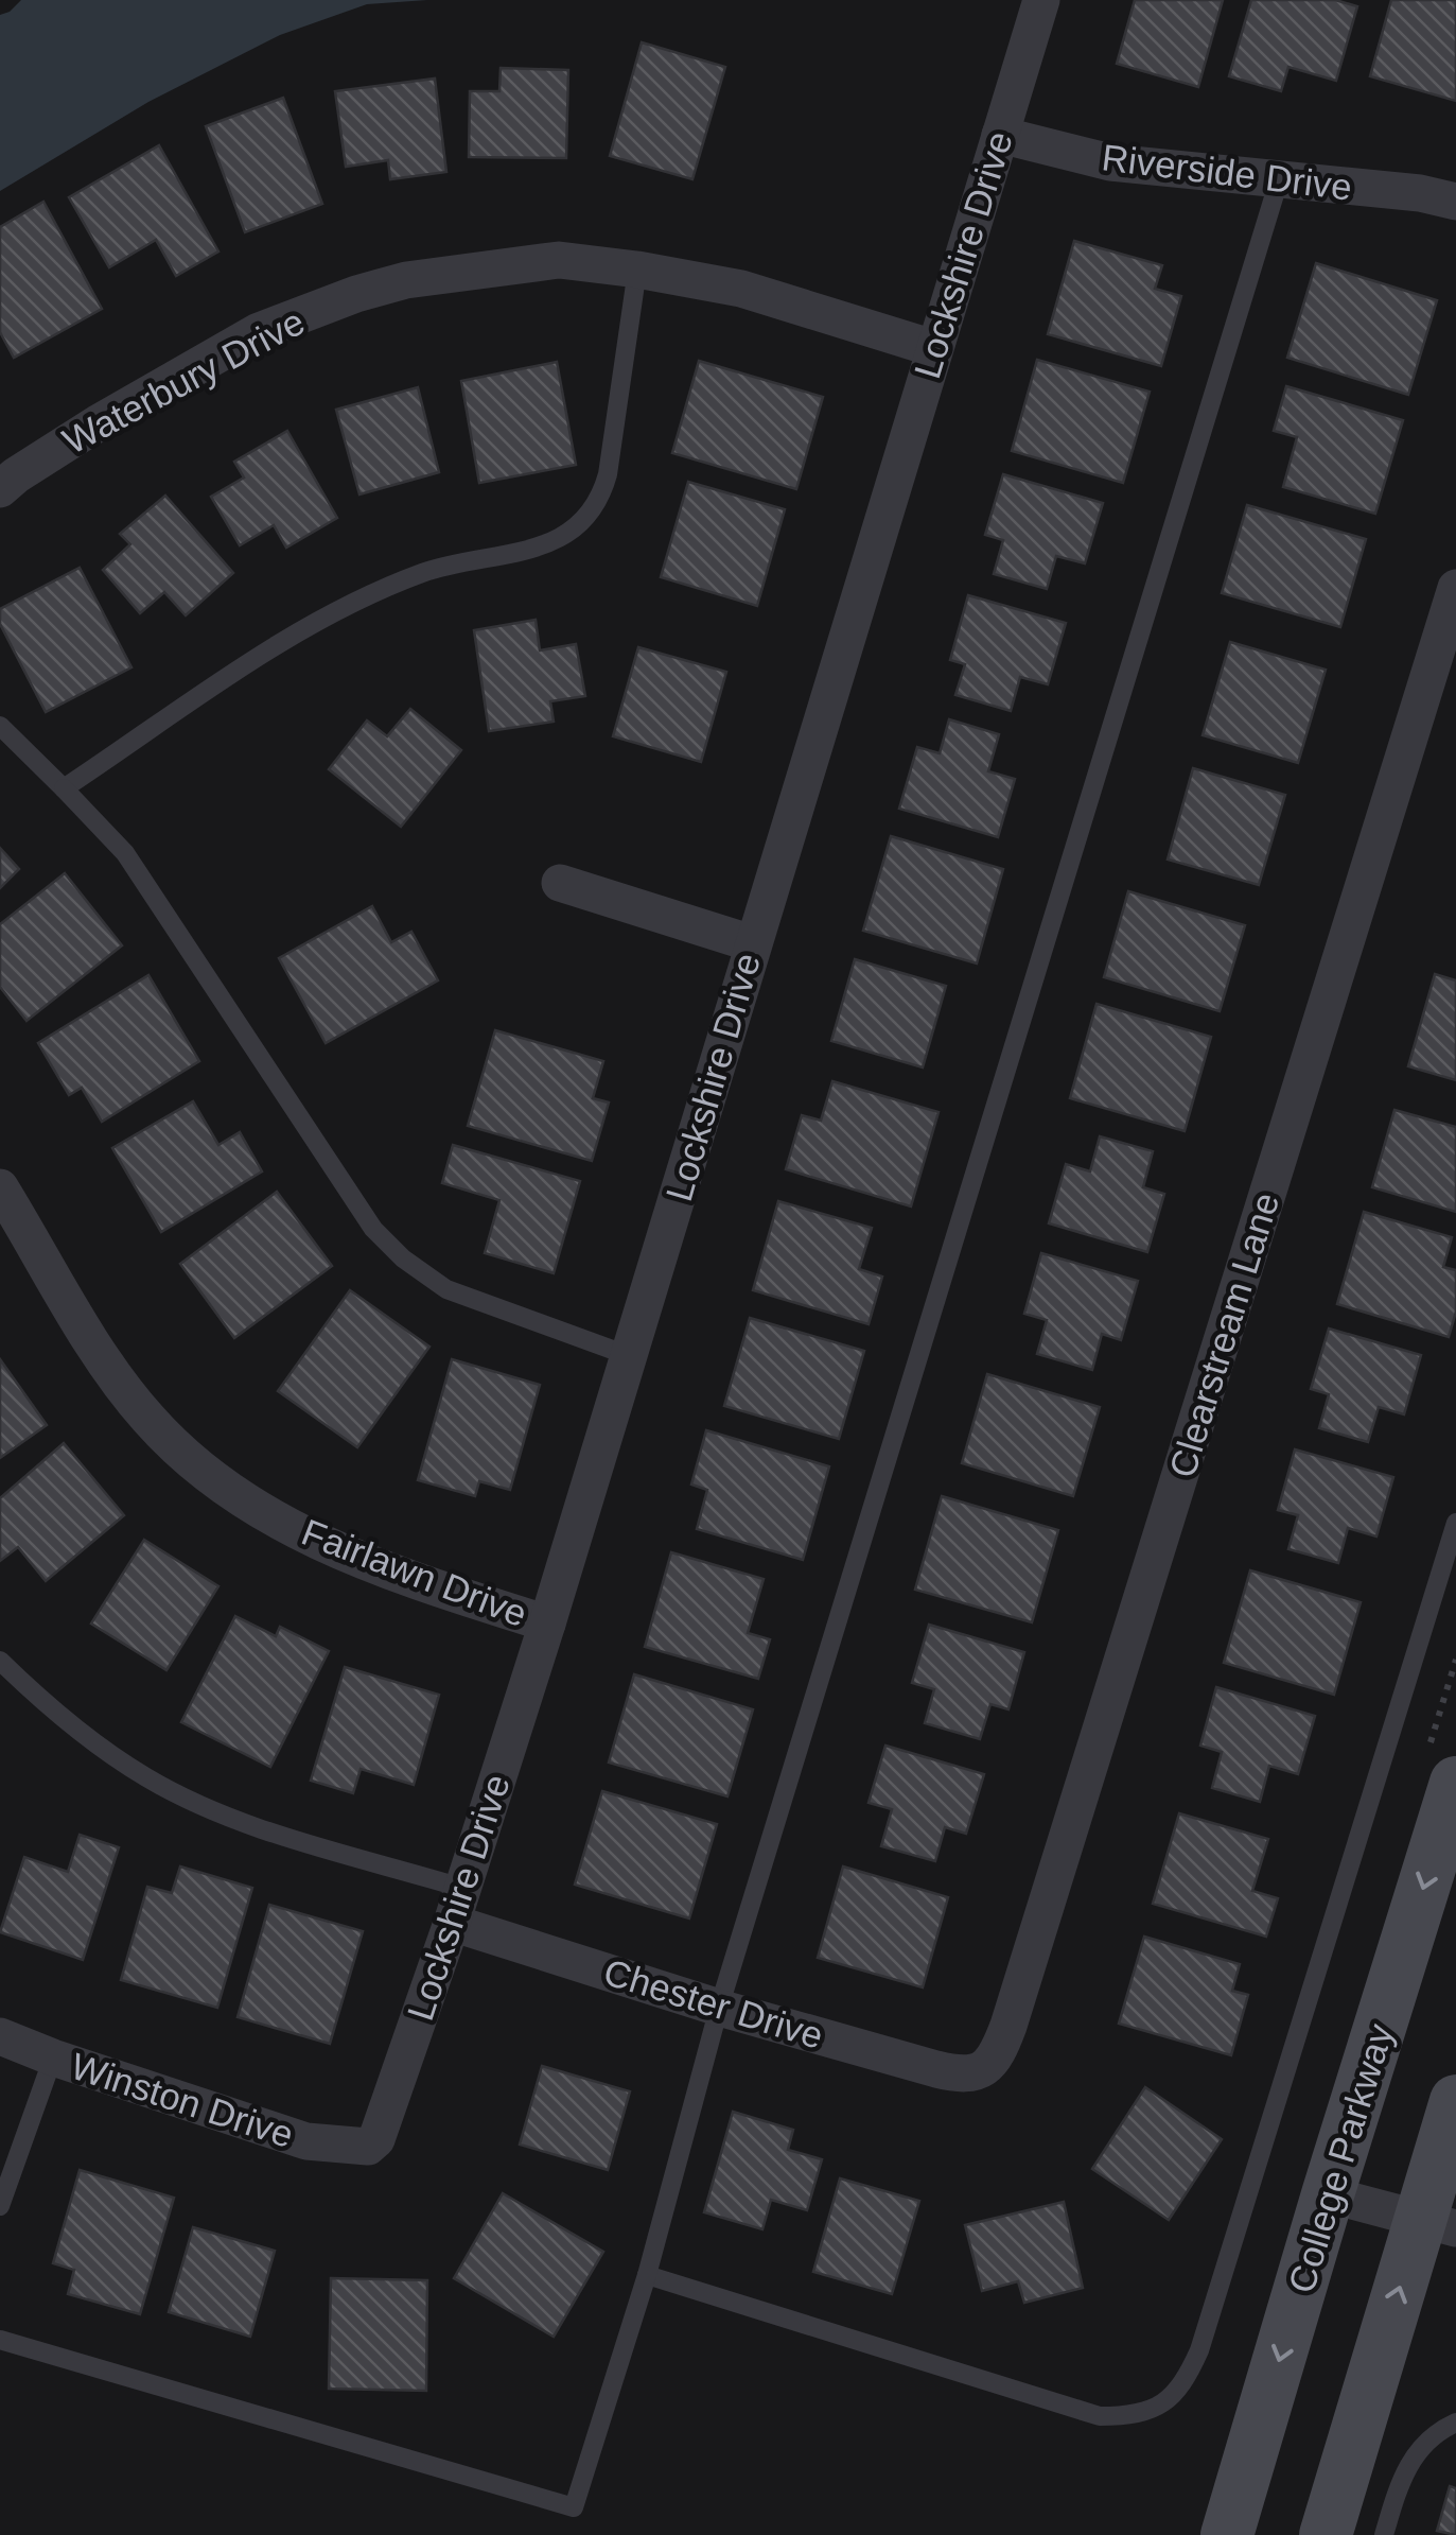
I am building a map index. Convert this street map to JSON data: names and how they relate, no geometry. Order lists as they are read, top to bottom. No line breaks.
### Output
{"streets":{"main road":["College Parkway"],"street":["Riverside Drive","Lockshire Drive","Waterbury Drive","Clearstream Lane","Fairlawn Drive","Chester Drive","Winston Drive"]},"crossings":[["Riverside Drive","Lockshire Drive"],["Lockshire Drive","Waterbury Drive"],["Lockshire Drive","Fairlawn Drive"],["Lockshire Drive","Chester Drive"],["Lockshire Drive","Winston Drive"],["Clearstream Lane","Chester Drive"]]}
